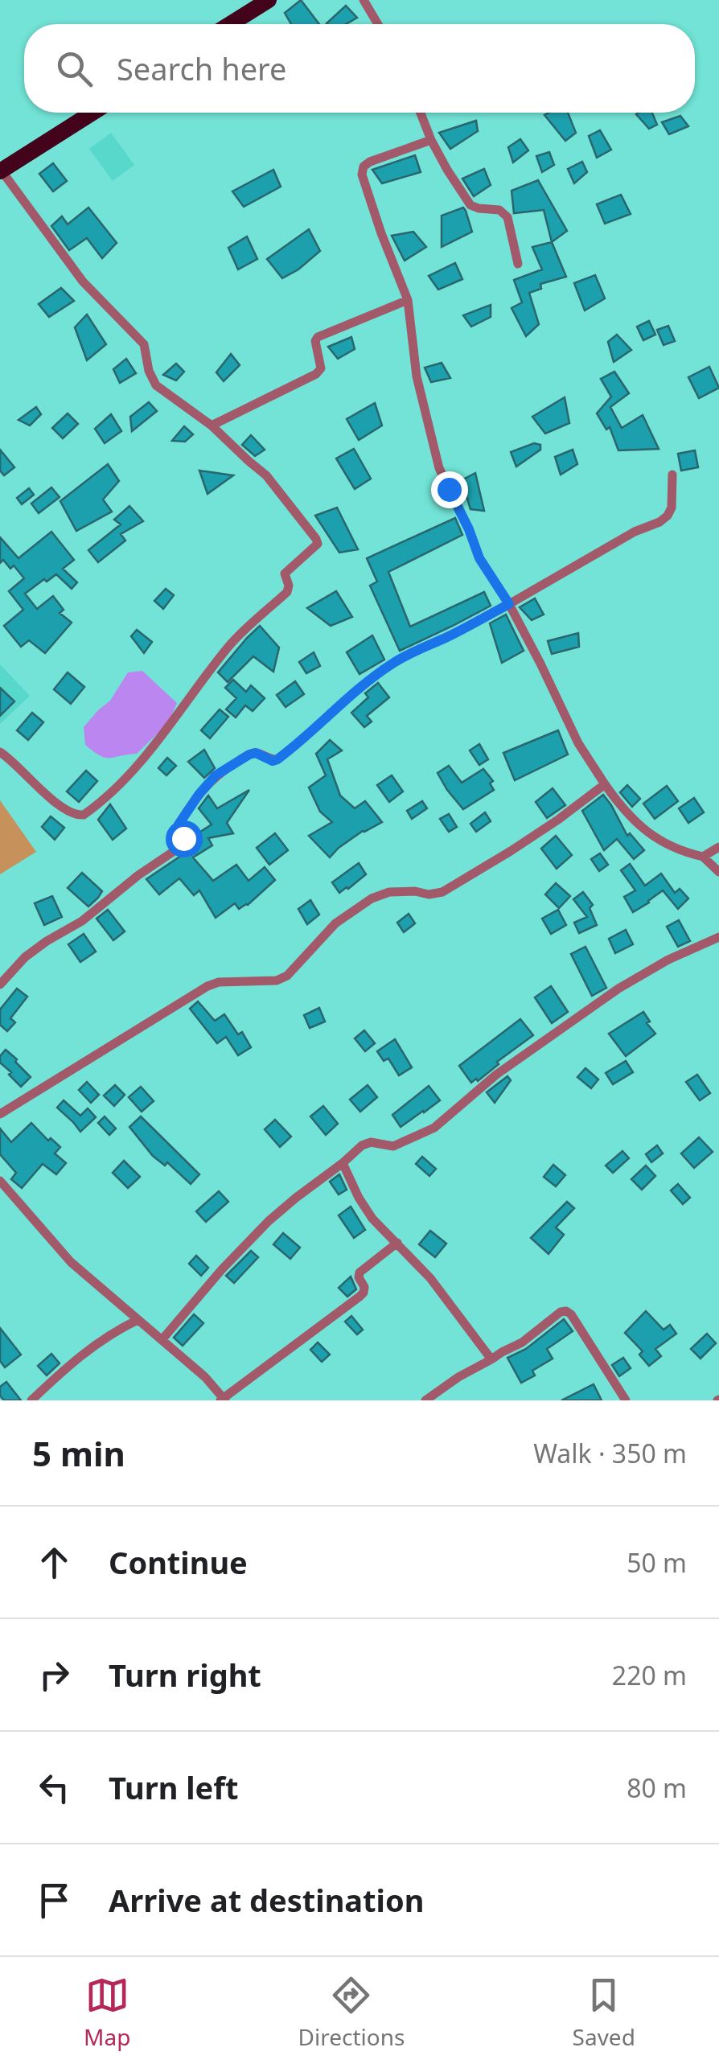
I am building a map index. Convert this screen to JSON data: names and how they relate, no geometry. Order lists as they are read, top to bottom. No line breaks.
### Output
{"page":{"search":"Search here","heading":["5 min","Walk · 350 m"],"list":[["Continue","50 m"],["Turn right","220 m"],["Turn left","80 m"],"Arrive at destination"],"nav":["Map","Directions","Saved"]}}
